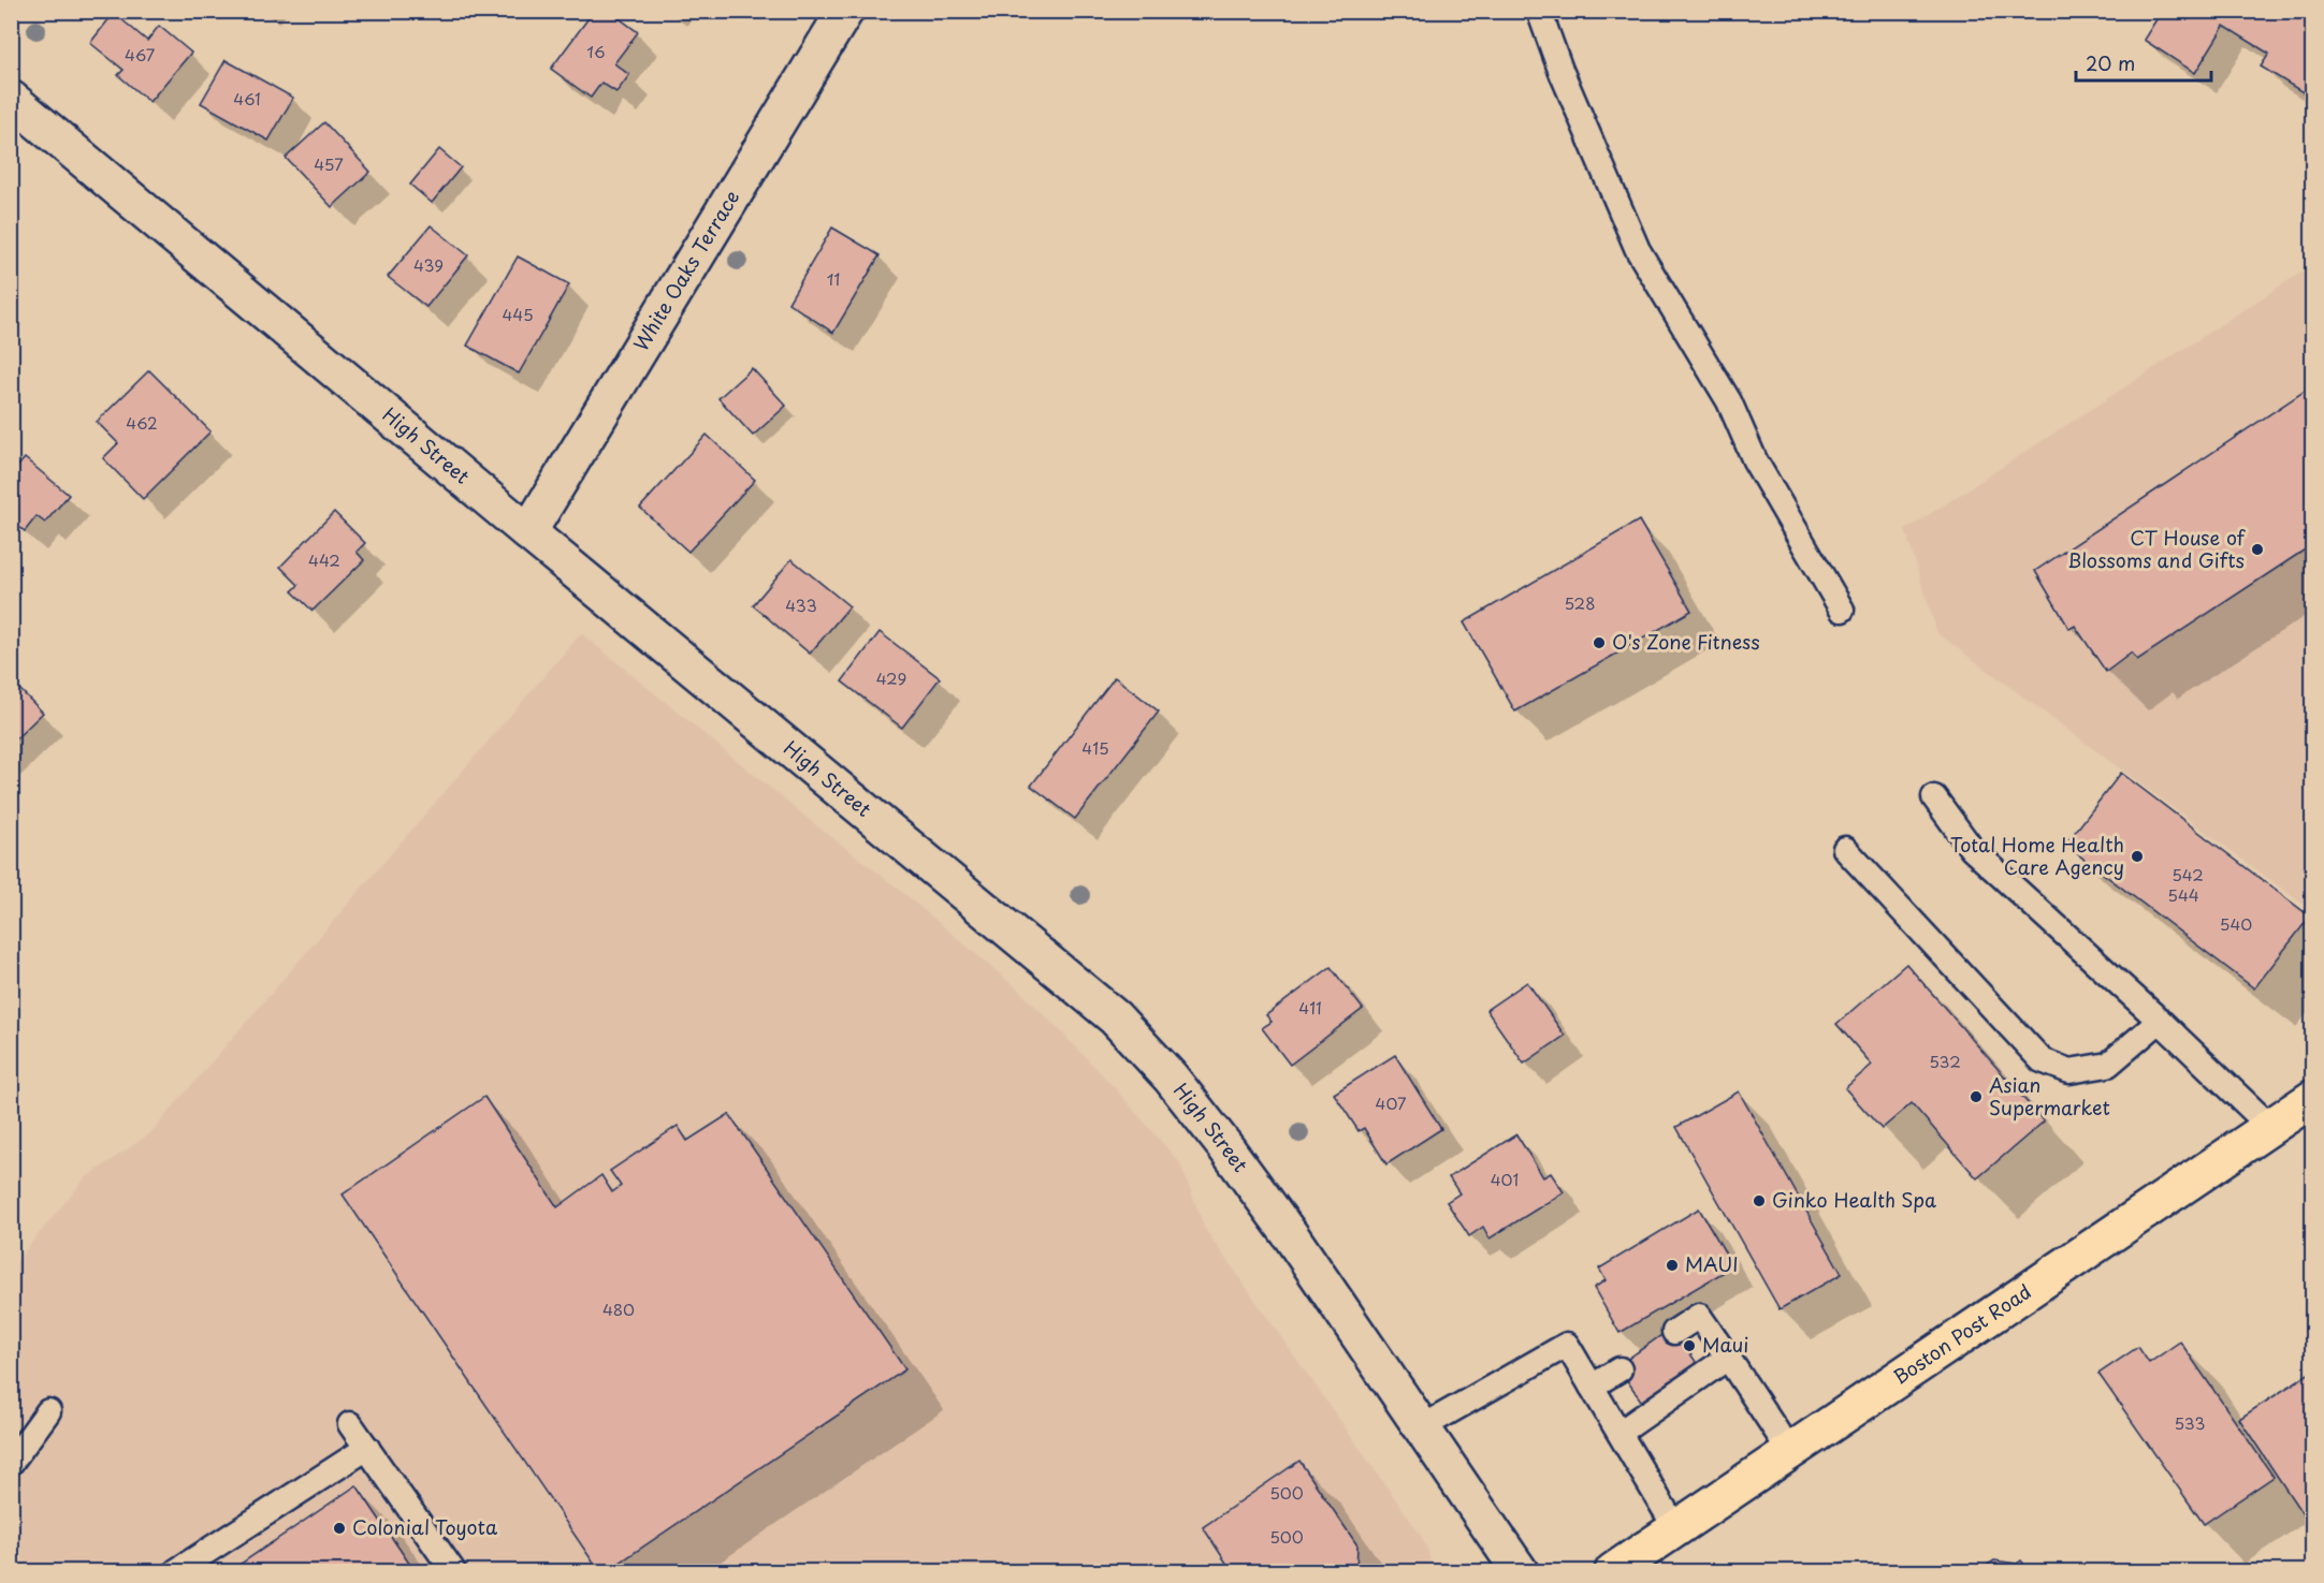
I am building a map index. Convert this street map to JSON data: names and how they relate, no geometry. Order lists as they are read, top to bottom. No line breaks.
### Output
{"streets":{"main road":["White Oaks Terrace","High Street","Boston Post Road"]},"crossings":[["White Oaks Terrace","High Street"]],"places":["CT House of Blossoms and Gifts","O's Zone Fitness","Total Home Health Care Agency","Asian Supermarket","Ginko Health Spa","MAUI","Maui","Colonial Toyota"],"house_numbers":["16","467","461","457","439","11","445","462","442","528","433","429","415","542","544","540","411","532","407","401","480","533","500","500"],"scale_bar":"20 m"}
